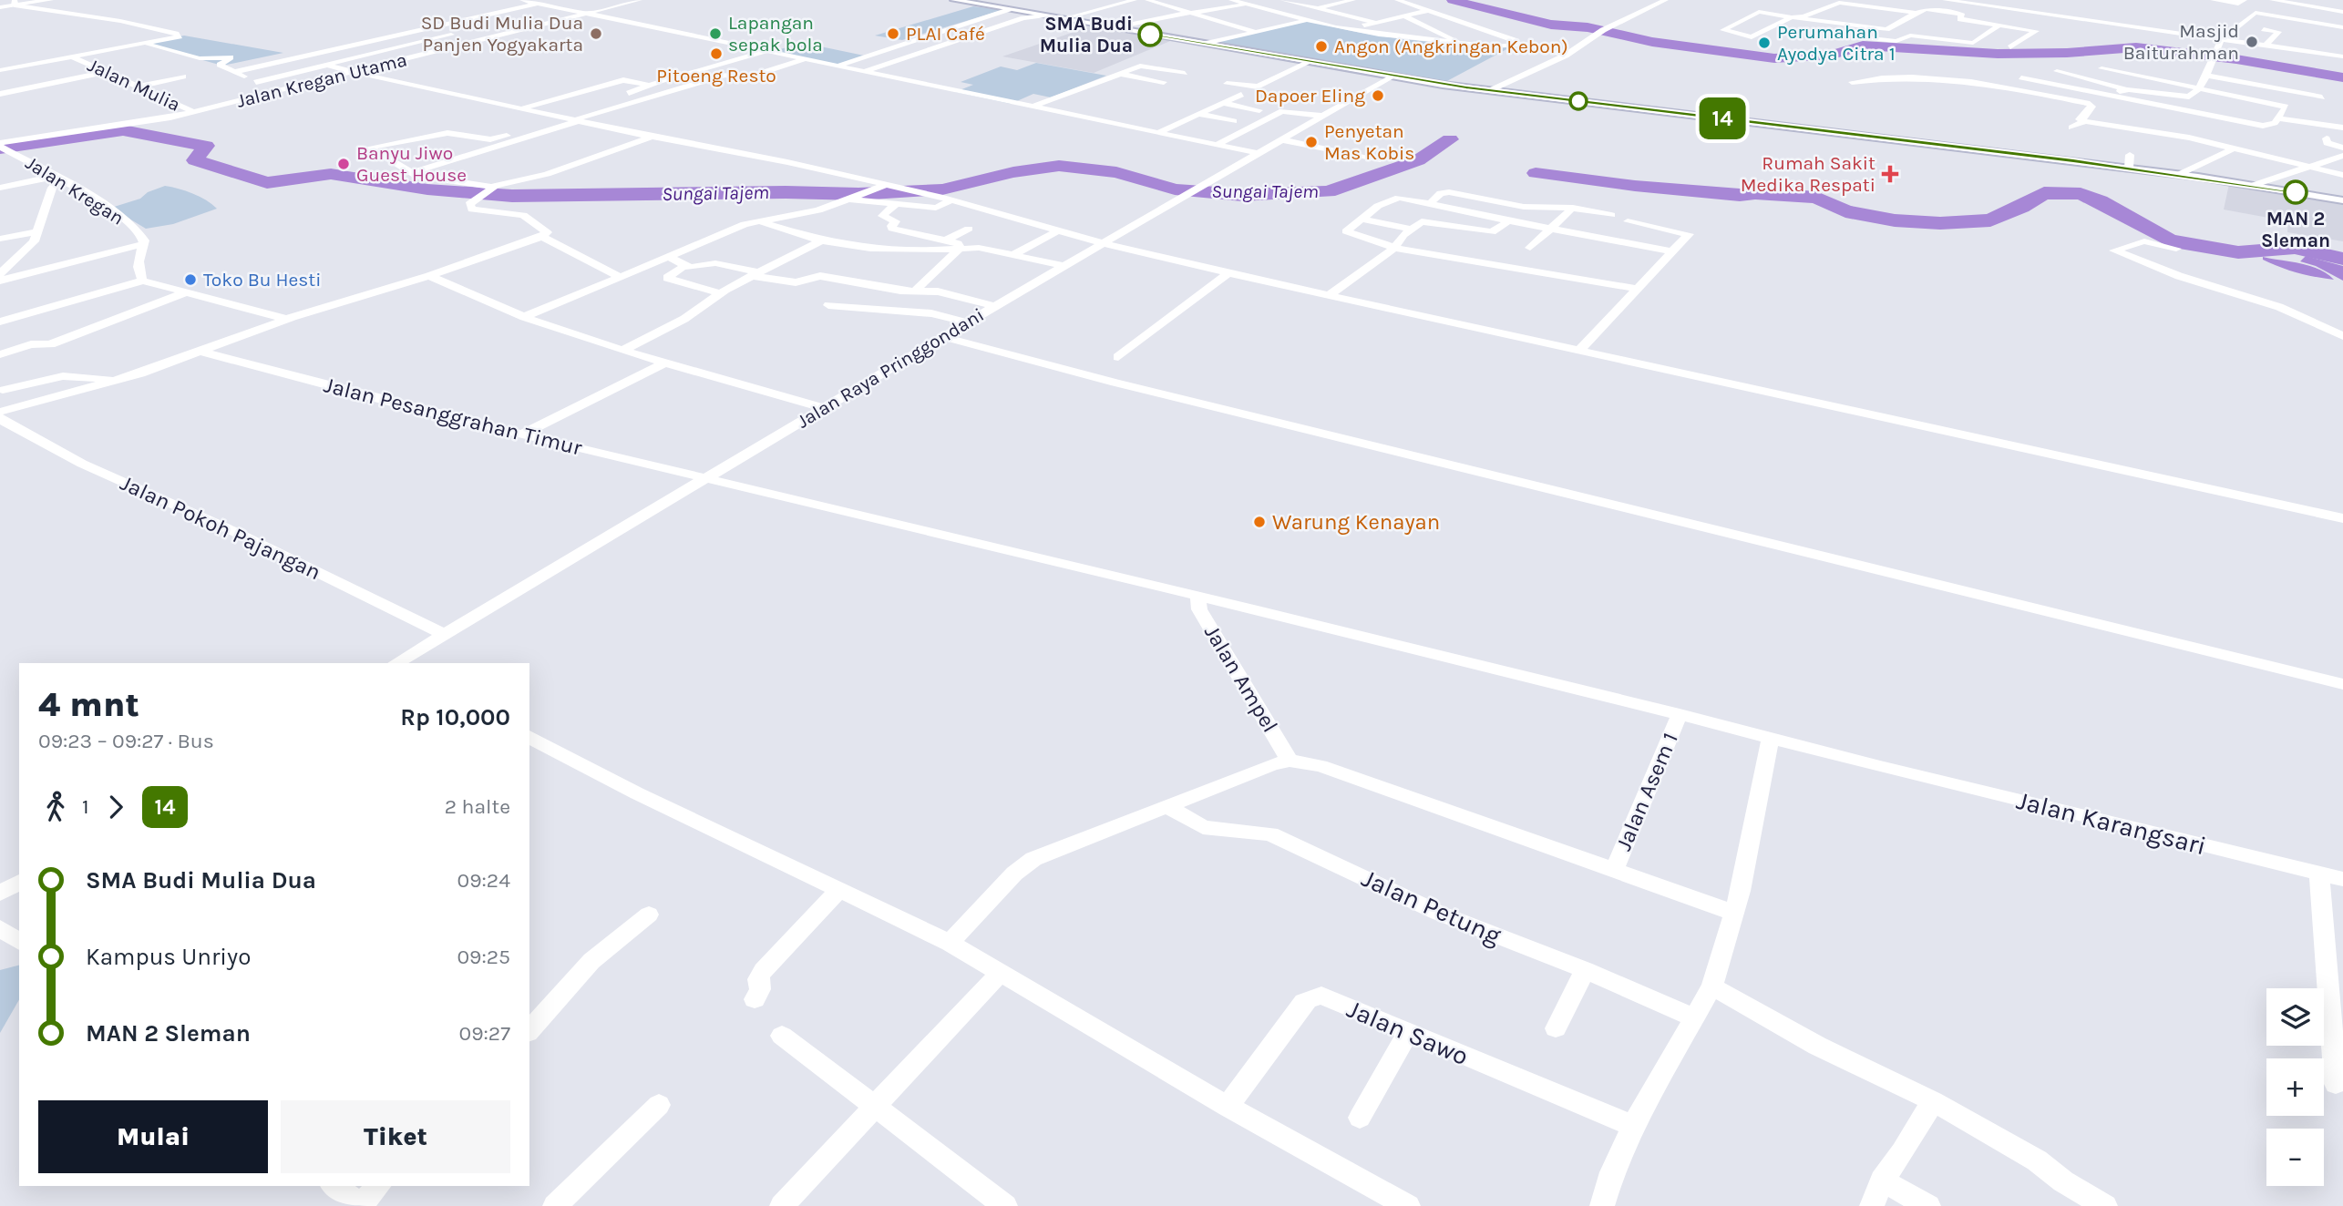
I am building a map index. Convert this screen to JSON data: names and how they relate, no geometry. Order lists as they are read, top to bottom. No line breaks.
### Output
{"streets":{"street":["Jalan Kregan Utama","Jalan Mulia","Jalan Kregan","Jalan Raya Pringgondani","Jalan Pesanggrahan Timur","Jalan Pokoh Pajangan","Jalan Ampel","Jalan Asem 1","Jalan Karangsari","Jalan Petung","Jalan Sawo"]},"crossings":[["Jalan Kregan Utama","Jalan Mulia"],["Jalan Kregan Utama","Jalan Kregan"],["Jalan Raya Pringgondani","Jalan Pesanggrahan Timur"],["Jalan Raya Pringgondani","Jalan Pokoh Pajangan"],["Jalan Pesanggrahan Timur","Jalan Ampel"],["Jalan Pesanggrahan Timur","Jalan Karangsari"],["Jalan Ampel","Jalan Karangsari"],["Jalan Asem 1","Jalan Karangsari"]],"water":["Sungai Tajem"],"places":{"other":["SD Budi Mulia Dua Panjen Yogyakarta","Lapangan sepak bola","PLAI Café","SMA Budi Mulia Dua","Masjid Baiturahman","Perumahan Ayodya Citra 1","Angon (Angkringan Kebon)","Pitoeng Resto","Dapoer Eling","Penyetan Mas Kobis","Banyu Jiwo Guest House","MAN 2 Sleman","Toko Bu Hesti","Warung Kenayan"],"health":["Rumah Sakit Medika Respati"]},"lines":["bus line 14"],"page":{"on_map":"14","heading":["4 mnt","09:23 – 09:27 · Bus","Rp 10,000"],"legs":["1","14","2 halte"],"list":[{"name":"SMA Budi Mulia Dua","value":"09:24"},{"name":"Kampus Unriyo","value":"09:25"},{"name":"MAN 2 Sleman","value":"09:27"}],"map_buttons":["+","−"],"buttons":["Mulai","Tiket"]}}
